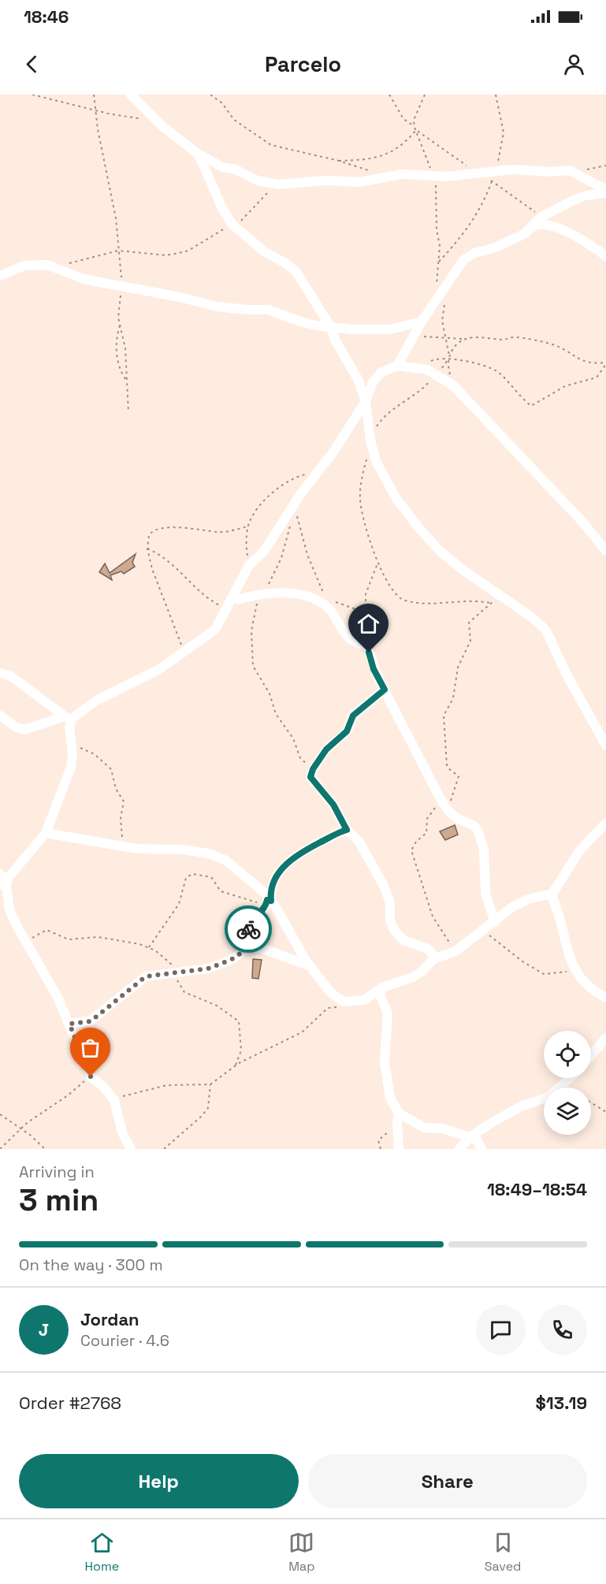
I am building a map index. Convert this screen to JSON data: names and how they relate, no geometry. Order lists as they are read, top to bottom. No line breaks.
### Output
{"page":{"status":"18:46","header":"Parcelo","heading":["3 min","Arriving in","18:49–18:54"],"panel":["Jordan","Courier · 4.6","Order #2768","$13.19"],"bar":"On the way · 300 m","round":"J","buttons":["Help","Share"],"tabs":["Home","Map","Saved"]}}
